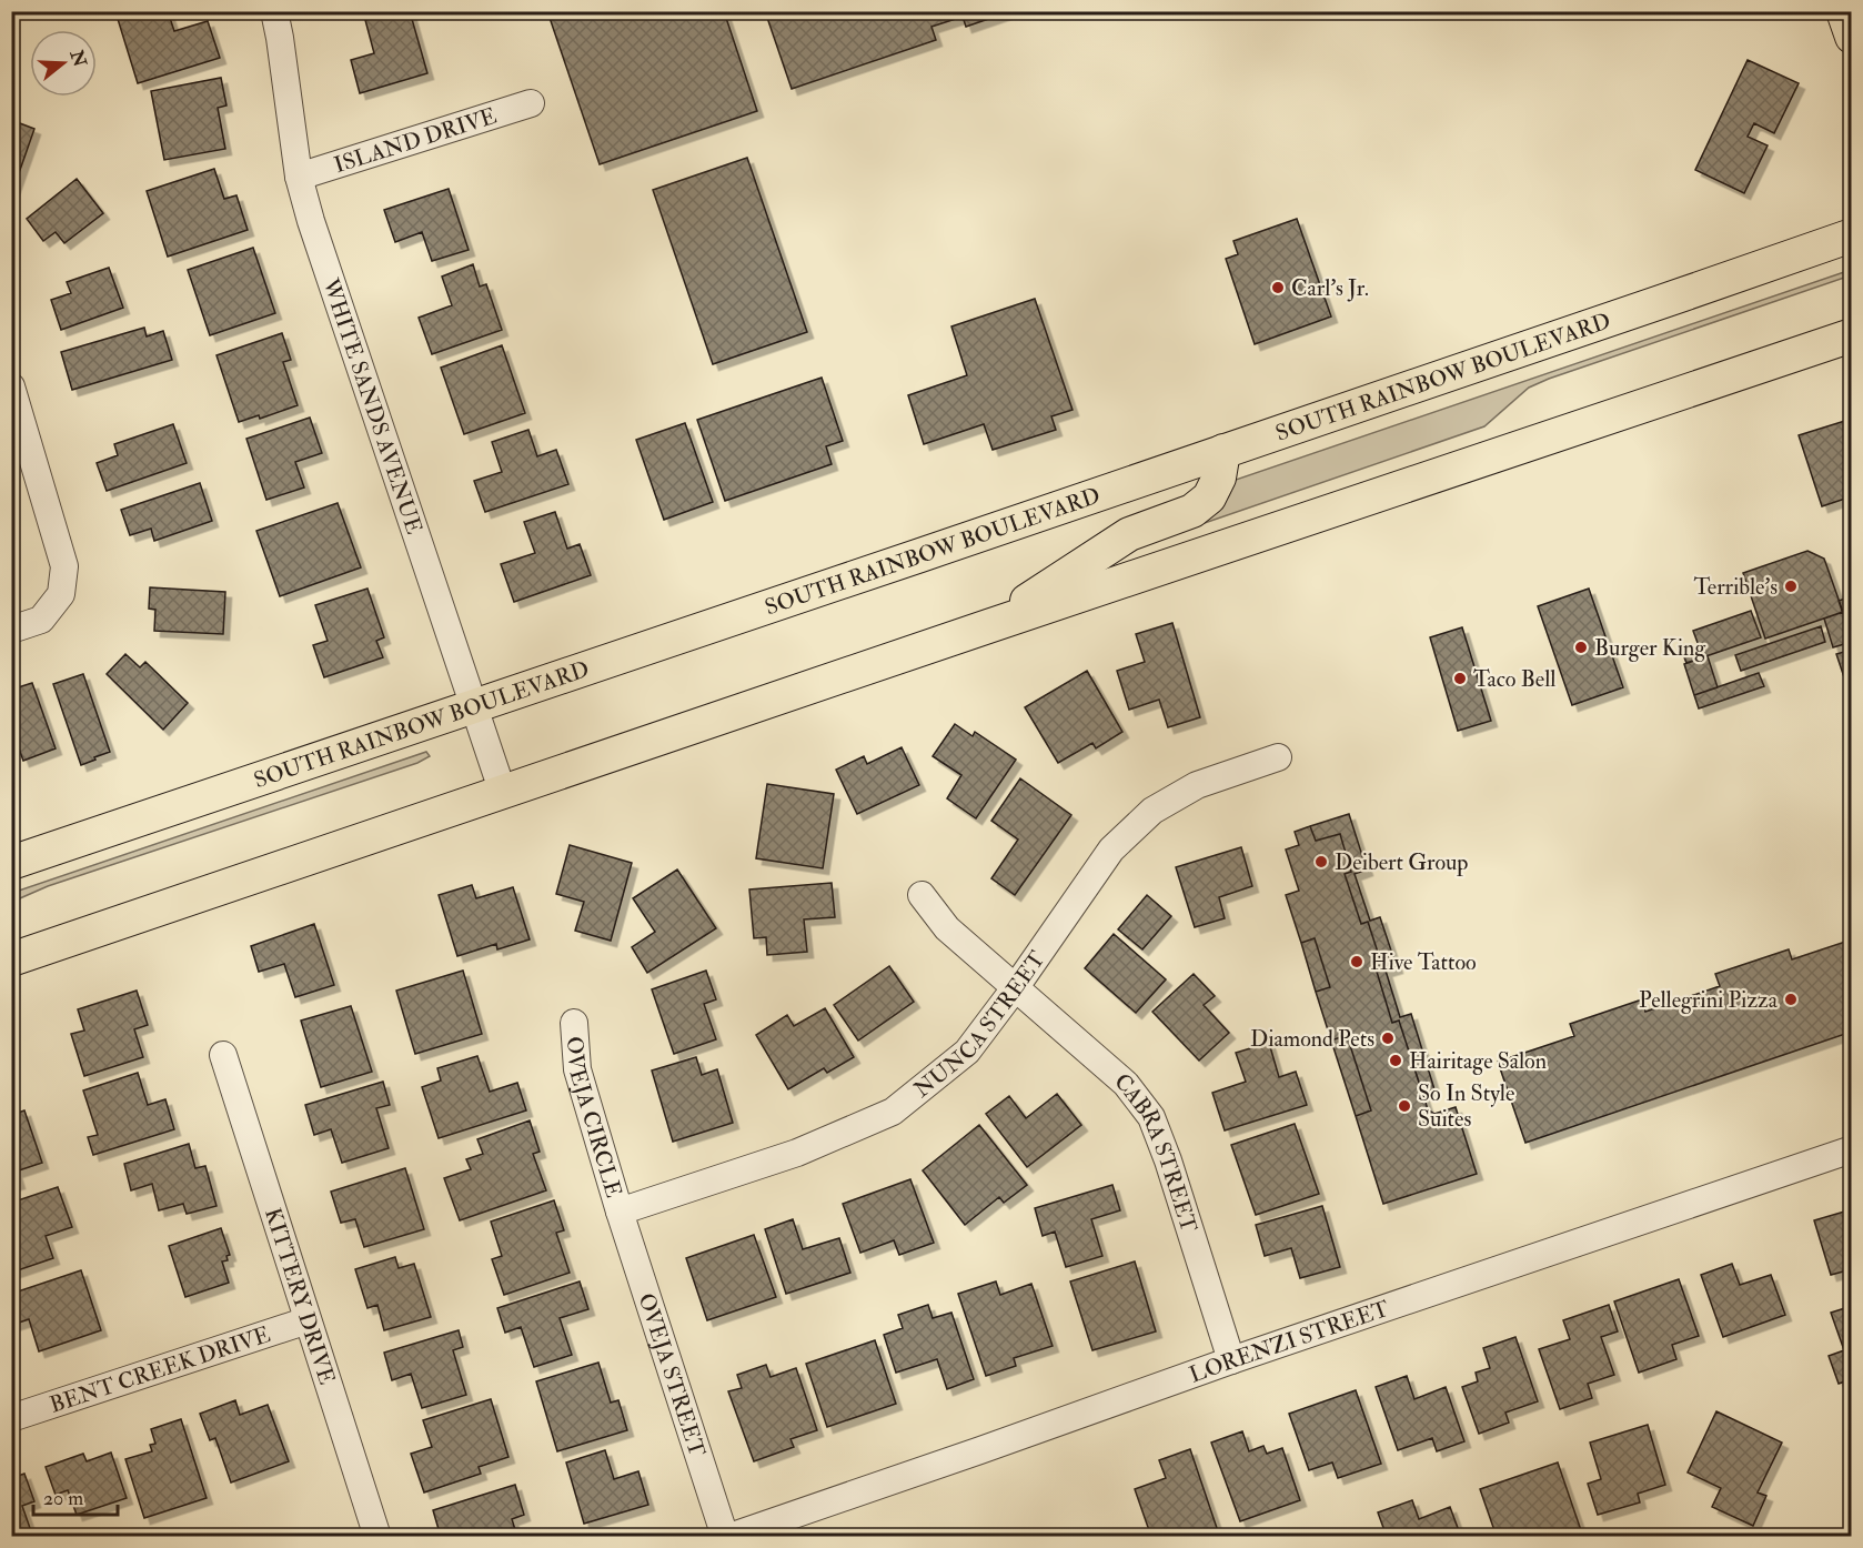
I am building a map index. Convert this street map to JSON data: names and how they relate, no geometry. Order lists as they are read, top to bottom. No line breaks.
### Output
{"streets":{"main road":["SOUTH RAINBOW BOULEVARD"],"street":["ISLAND DRIVE","WHITE SANDS AVENUE","NUNCA STREET","OVEJA CIRCLE","CABRA STREET","KITTERY DRIVE","LORENZI STREET","BENT CREEK DRIVE","OVEJA STREET"]},"crossings":[["ISLAND DRIVE","WHITE SANDS AVENUE"],["SOUTH RAINBOW BOULEVARD","WHITE SANDS AVENUE"],["NUNCA STREET","OVEJA CIRCLE"],["NUNCA STREET","CABRA STREET"],["NUNCA STREET","OVEJA STREET"],["OVEJA CIRCLE","OVEJA STREET"],["CABRA STREET","LORENZI STREET"],["KITTERY DRIVE","BENT CREEK DRIVE"],["LORENZI STREET","OVEJA STREET"]],"places":["Carl's Jr.","Terrible's","Burger King","Taco Bell","Deibert Group","Hive Tattoo","Pellegrini Pizza","Diamond Pets","Hairitage Salon","So In Style Suites"],"scale_bar":"20 m","north":"right"}
